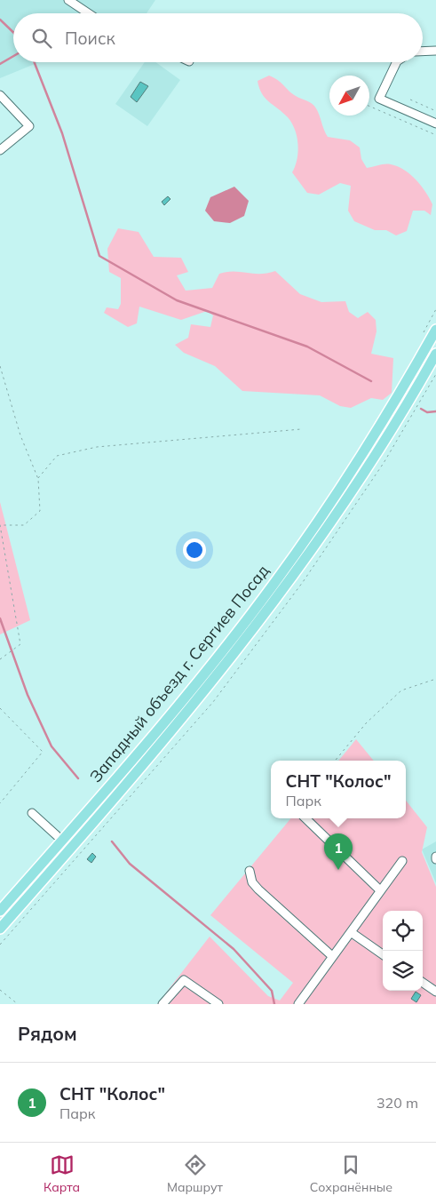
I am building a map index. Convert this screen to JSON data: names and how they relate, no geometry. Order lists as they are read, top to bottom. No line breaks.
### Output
{"streets":{"main road":["Западный объезд г. Сергиев Посад"]},"north":"bottom left","page":{"search":"Поиск","popup":["СНТ \"Колос\"","Парк"],"pins":"1","heading":"Рядом","list":[{"mark":"1","name":"СНТ \"Колос\"","note":"Парк","value":"320 m"}],"nav":["Карта","Маршрут","Сохранённые"]}}
